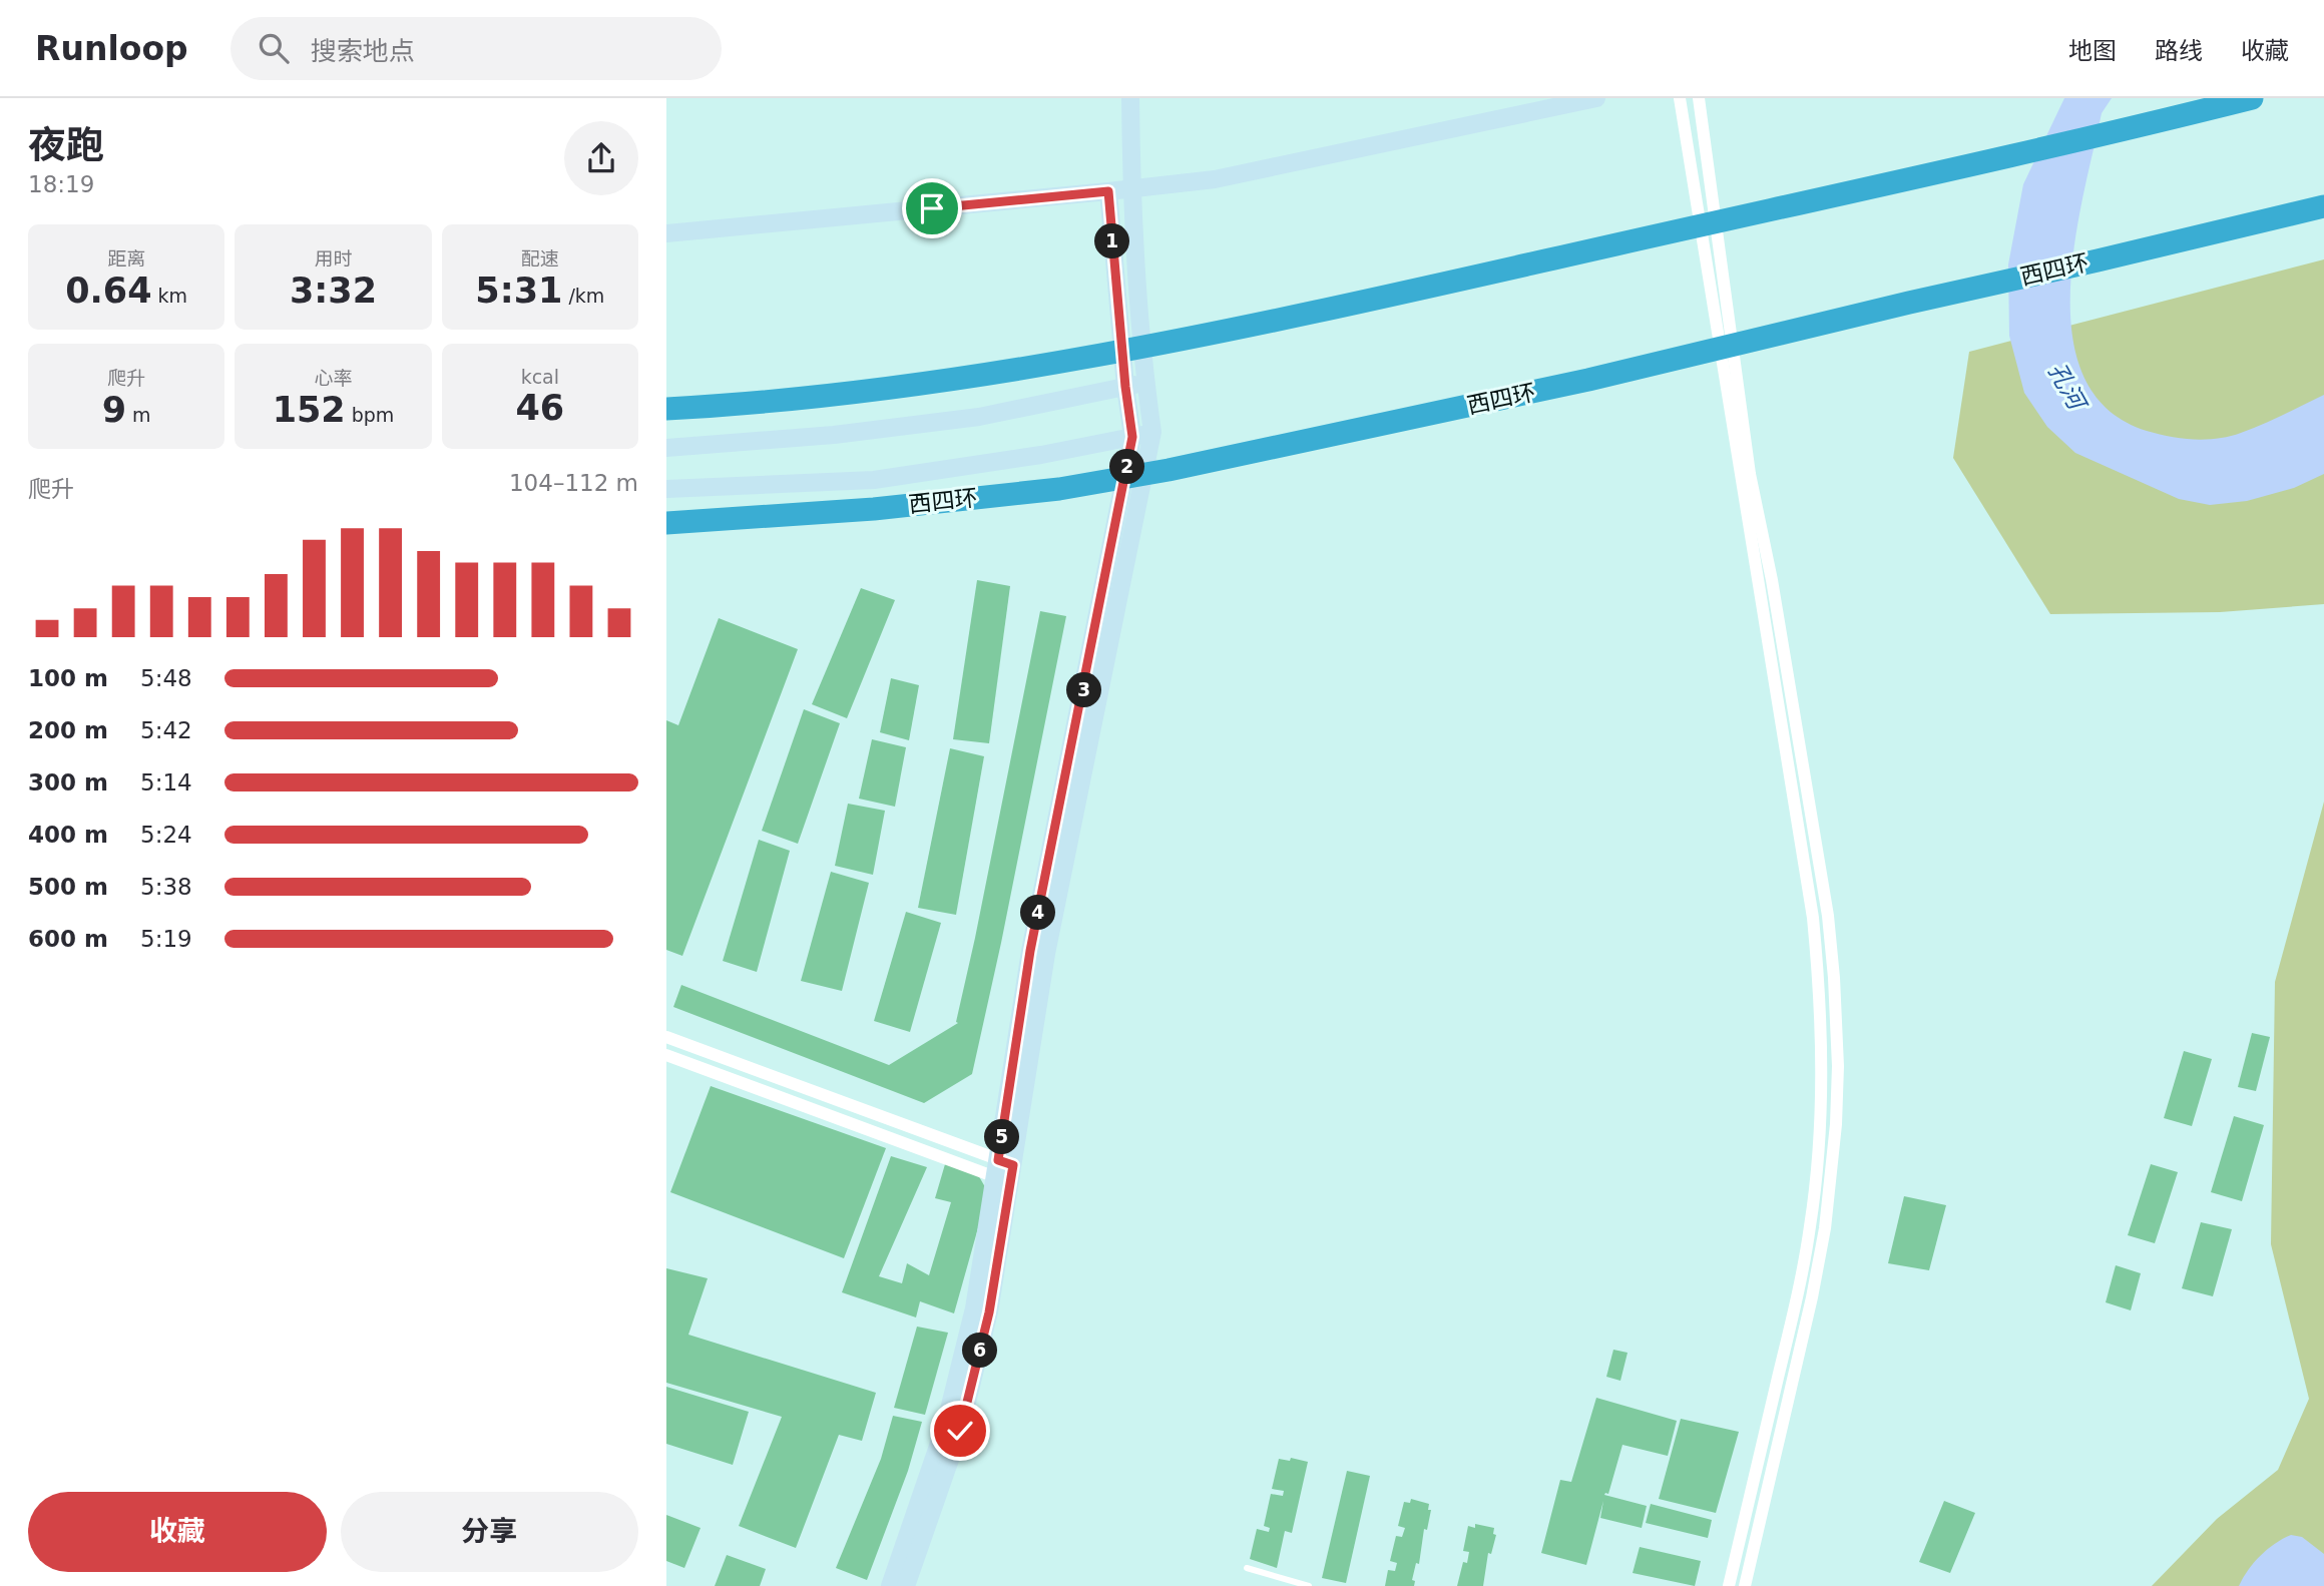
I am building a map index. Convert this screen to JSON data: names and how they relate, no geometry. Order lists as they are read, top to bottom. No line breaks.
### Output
{"streets":{"highway":["西四环"]},"water":["孔河"],"page":{"header":"Runloop","search":"搜索地点","nav":["地图","路线","收藏"],"heading":["夜跑","18:19"],"stats":[["距离","0.64 km"],["用时","3:32"],["配速","5:31 /km"],["爬升","9 m"],["心率","152 bpm"],["kcal","46"]],"pins":["1","2","3","4","5","6"],"chart":["爬升","104–112 m"],"list":[{"name":"100 m","note":"5:48"},{"name":"200 m","note":"5:42"},{"name":"300 m","note":"5:14"},{"name":"400 m","note":"5:24"},{"name":"500 m","note":"5:38"},{"name":"600 m","note":"5:19"}],"buttons":["收藏","分享"]}}
